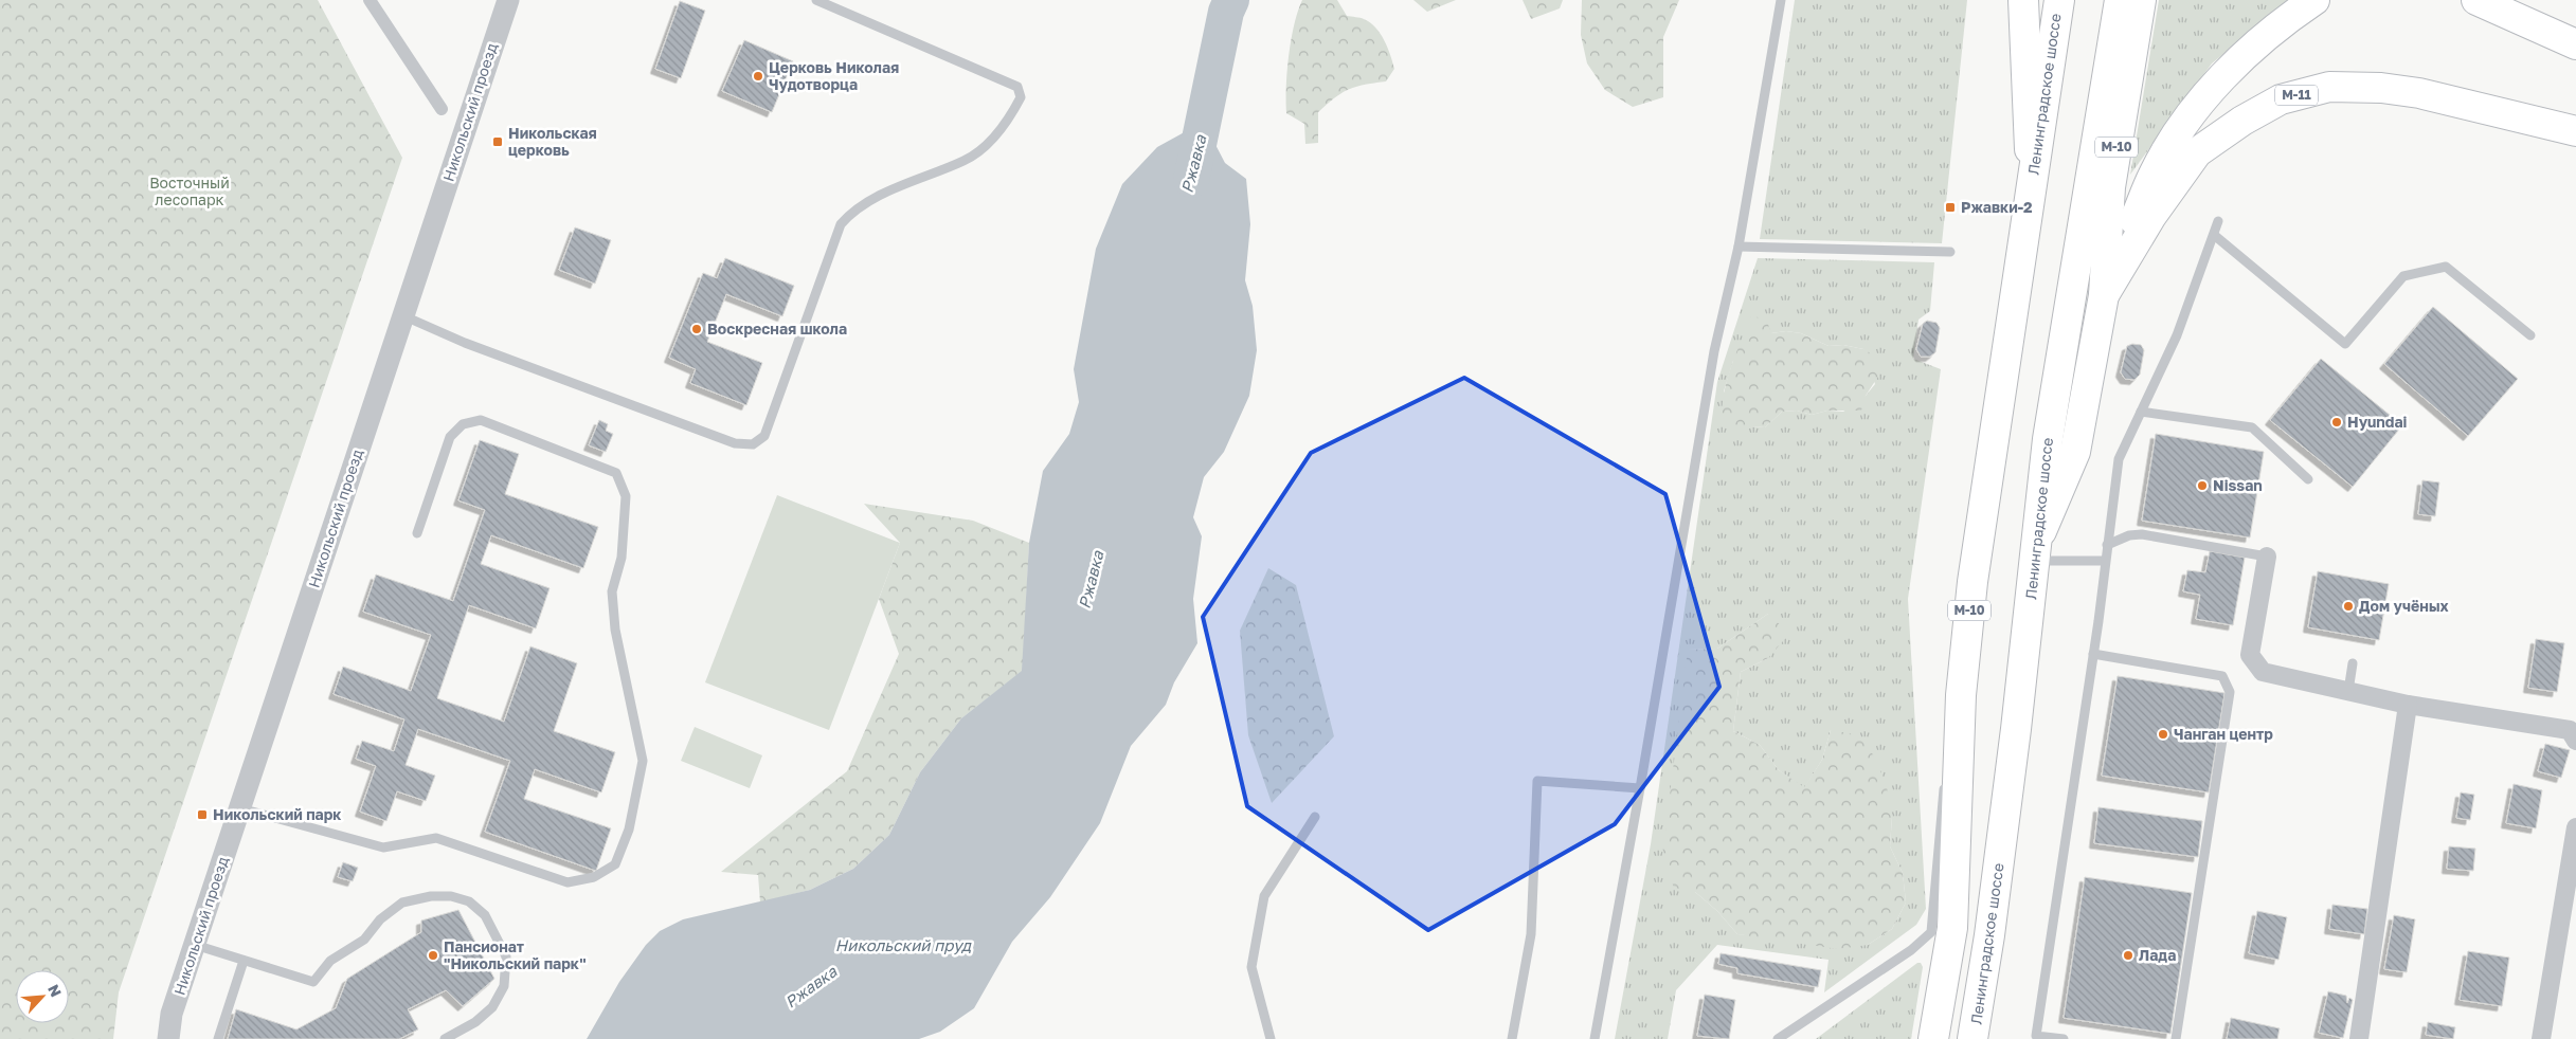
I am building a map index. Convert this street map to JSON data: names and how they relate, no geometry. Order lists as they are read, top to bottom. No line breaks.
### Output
{"streets":{"main road":["Ленинградское шоссе","М-11","М-10"],"street":["Никольский проезд"]},"crossings":[["Ленинградское шоссе","М-10"],["М-11","М-10"]],"water":["Ржавка","Никольский пруд"],"parks":["Восточный лесопарк"],"places":{"other":["Церковь Николая Чудотворца","Воскресная школа","Hyundai","Nissan","Дом учёных","Чанган центр","Пансионат \"Никольский парк\"","Лада"],"transit":["Никольская церковь","Ржавки-2","Никольский парк"]},"north":"top right"}
